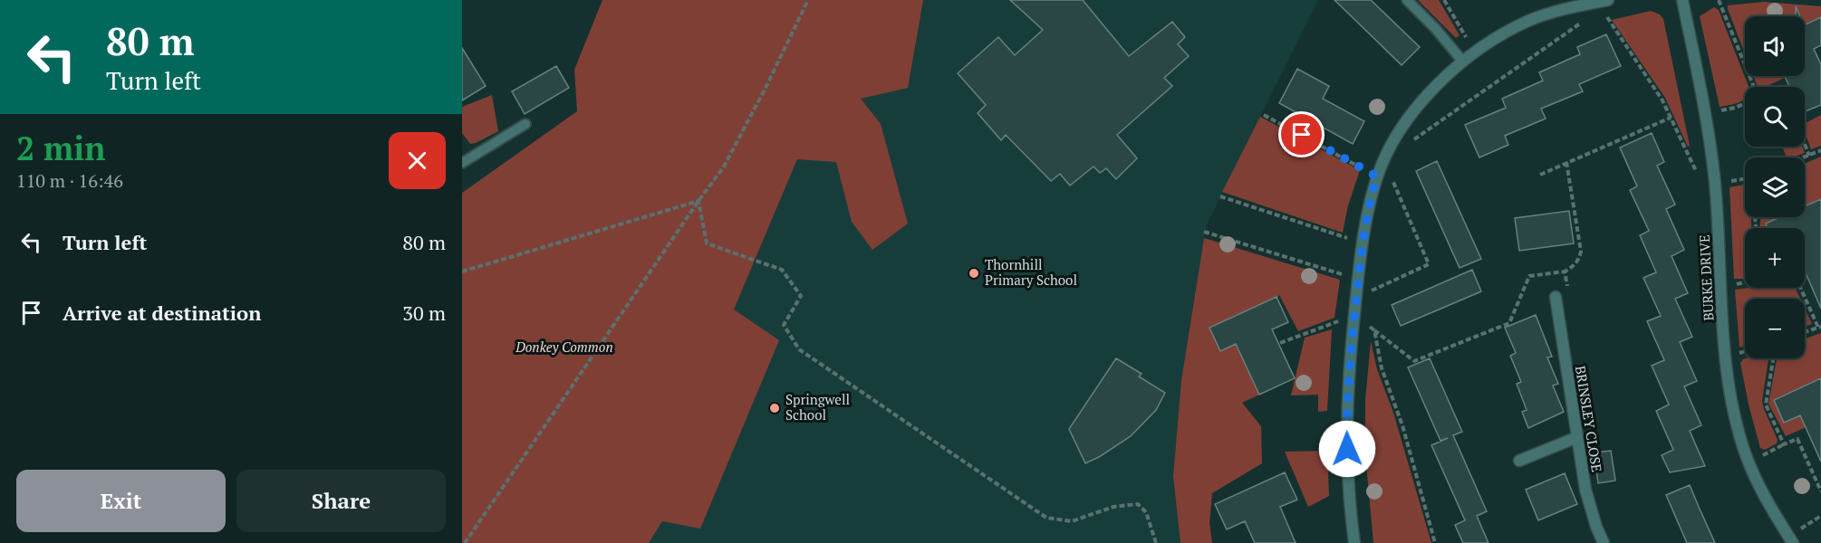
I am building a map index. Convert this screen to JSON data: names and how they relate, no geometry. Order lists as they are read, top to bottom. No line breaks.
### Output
{"streets":{"street":["BURKE DRIVE","BRINSLEY CLOSE"]},"parks":["Donkey Common"],"places":["Thornhill Primary School","Springwell School"],"page":{"turn":["80 m","Turn left"],"map_buttons":["+","−"],"heading":["2 min","110 m · 16:46"],"list":[{"name":"Turn left","value":"80 m"},{"name":"Arrive at destination","value":"30 m"}],"buttons":["Exit","Share"]}}
